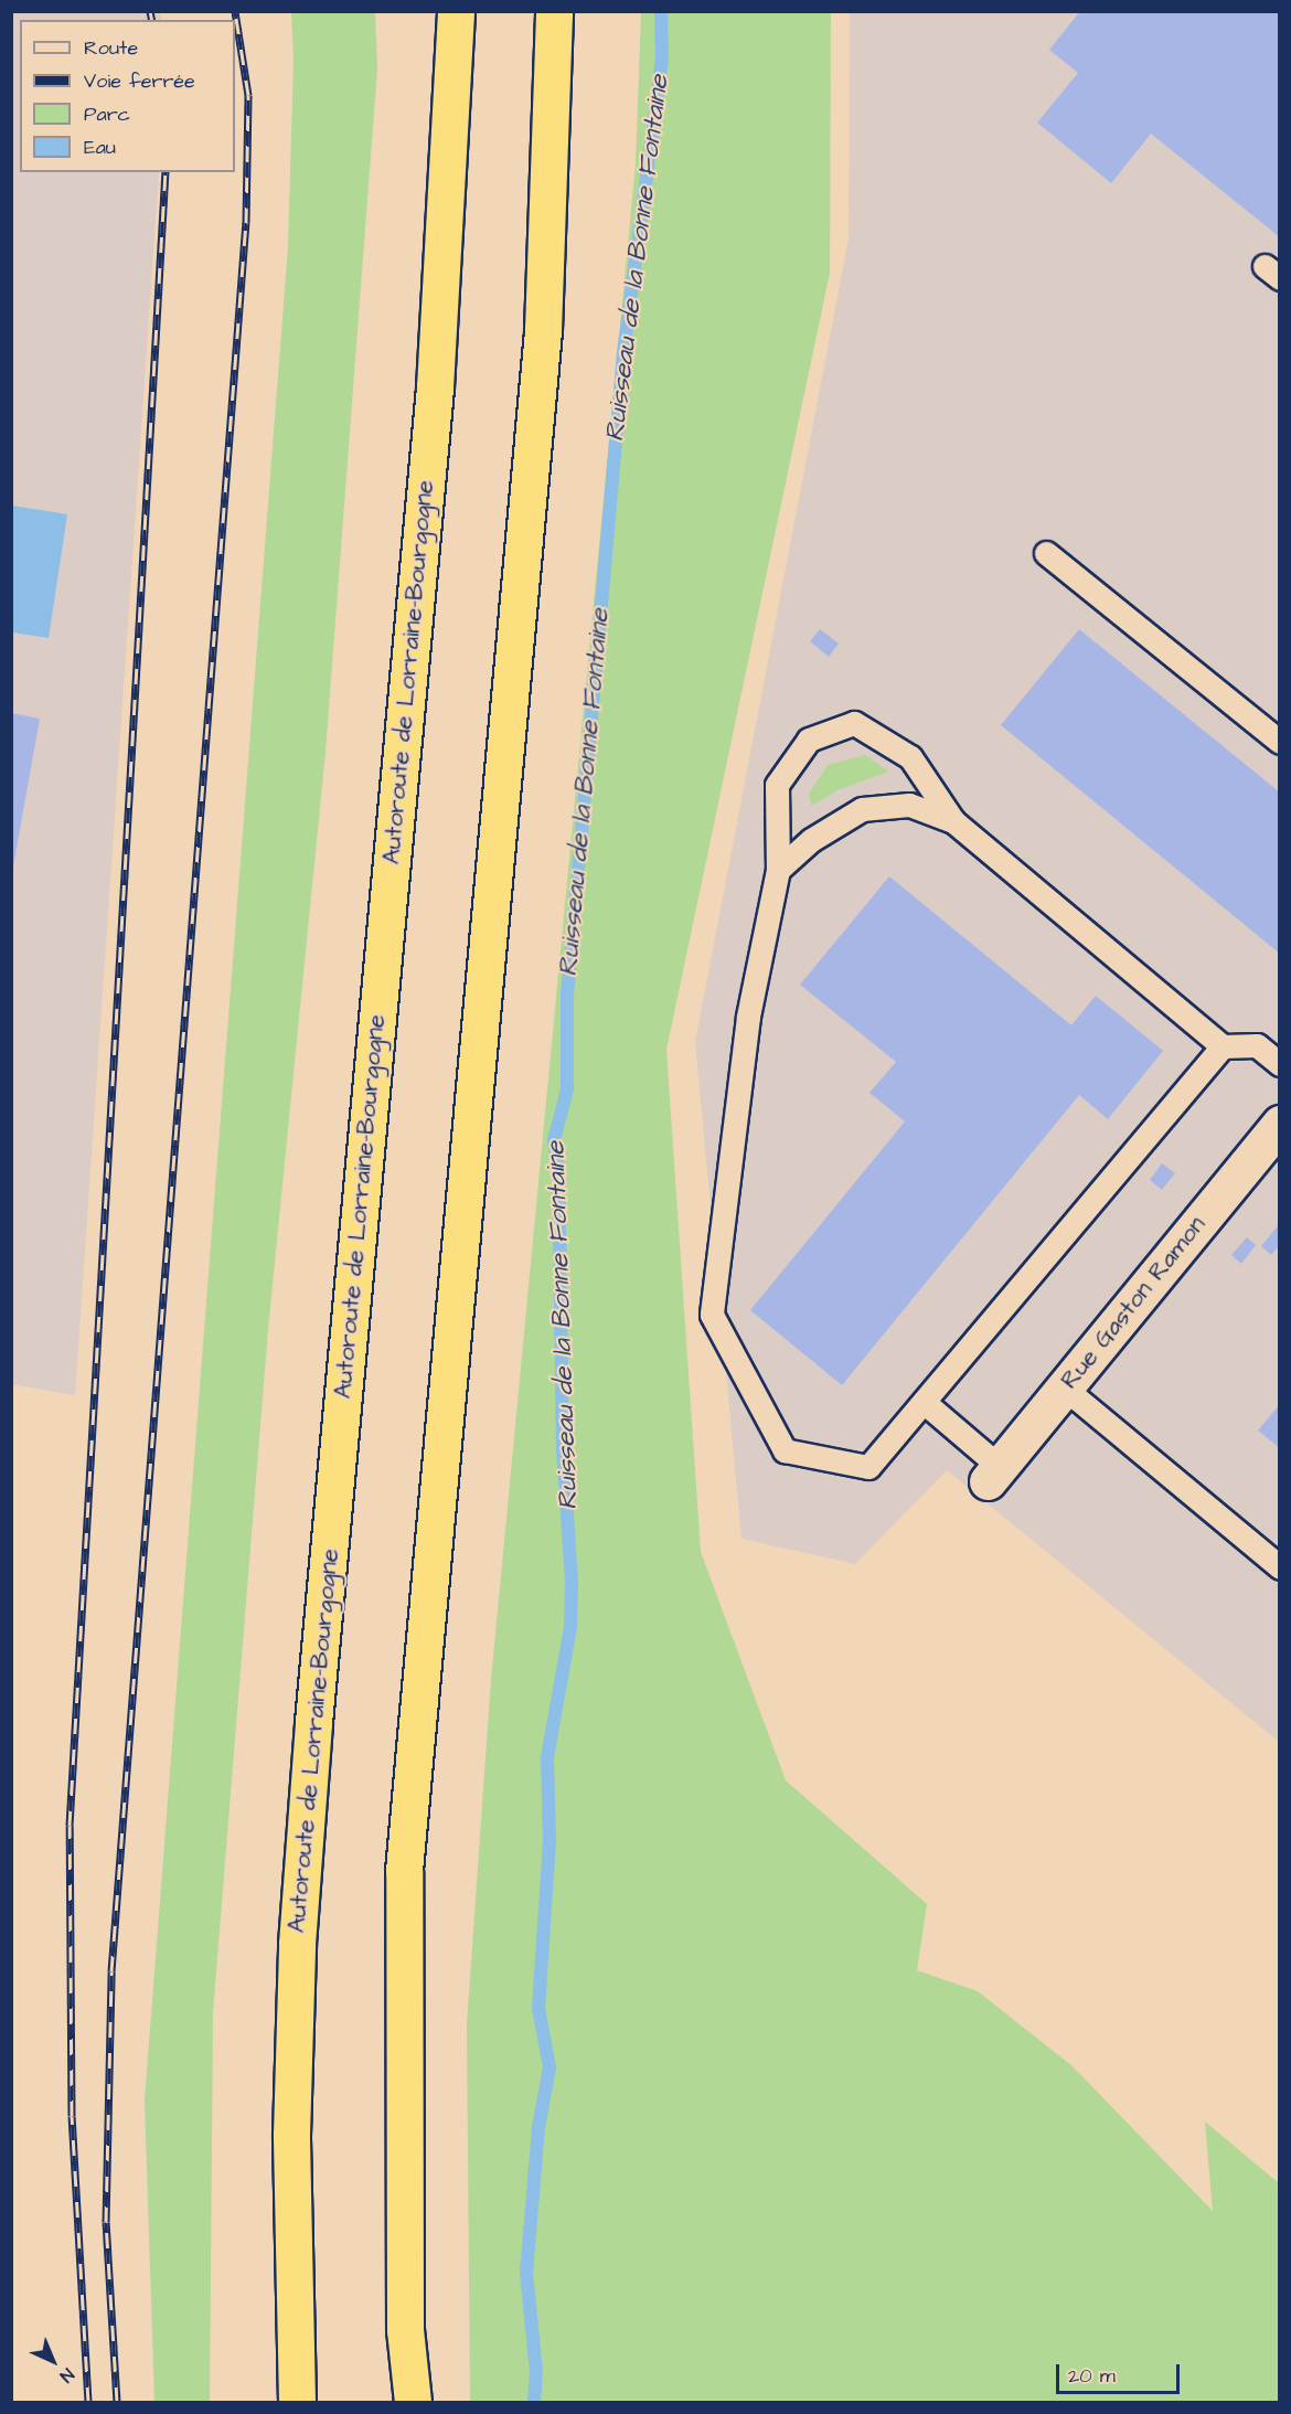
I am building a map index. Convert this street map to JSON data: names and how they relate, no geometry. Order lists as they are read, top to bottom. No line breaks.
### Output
{"streets":{"highway":["Autoroute de Lorraine-Bourgogne"],"street":["Rue Gaston Ramon"]},"water":["Ruisseau de la Bonne Fontaine"],"legend":["Route","Voie ferrée","Parc","Eau"],"scale_bar":"20 m","north":"bottom right"}
